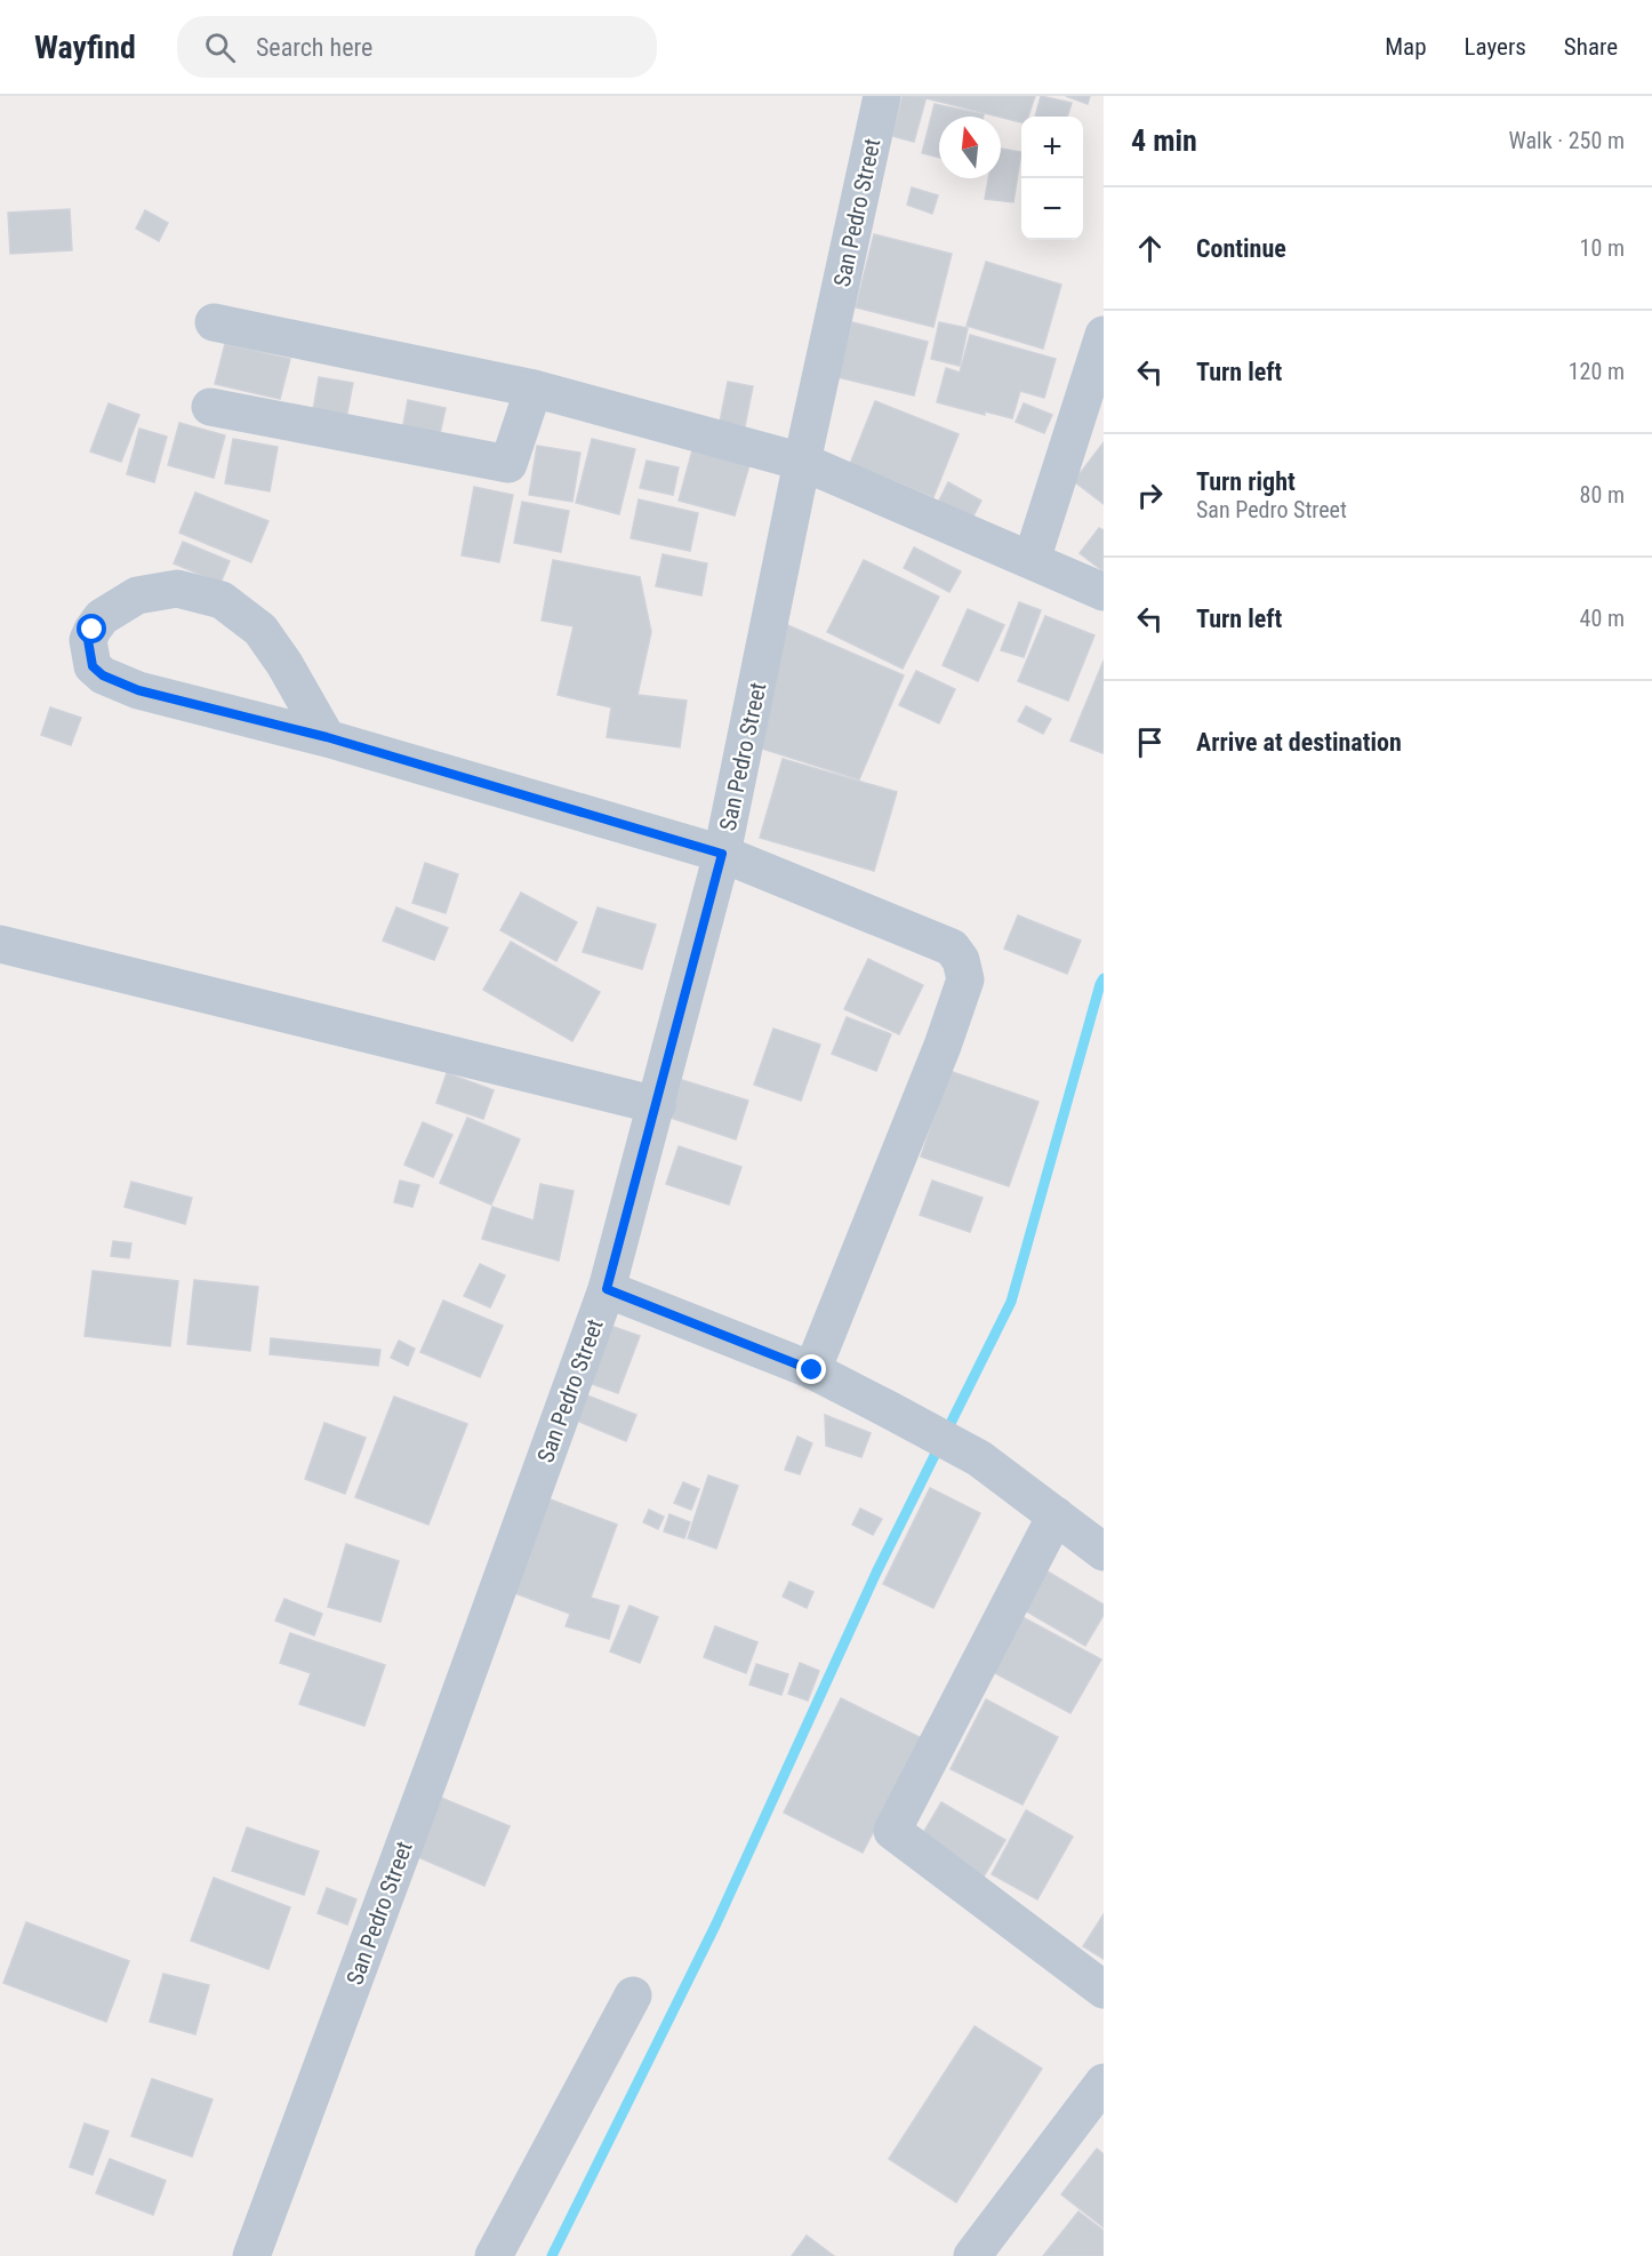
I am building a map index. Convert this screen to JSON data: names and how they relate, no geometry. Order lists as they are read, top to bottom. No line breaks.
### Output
{"streets":{"street":["San Pedro Street"]},"north":"top","page":{"header":"Wayfind","search":"Search here","nav":["Map","Layers","Share"],"heading":["4 min","Walk · 250 m"],"map_buttons":["+","−"],"list":[["Continue","10 m"],["Turn left","120 m"],["Turn right","San Pedro Street","80 m"],["Turn left","40 m"],"Arrive at destination"]}}
